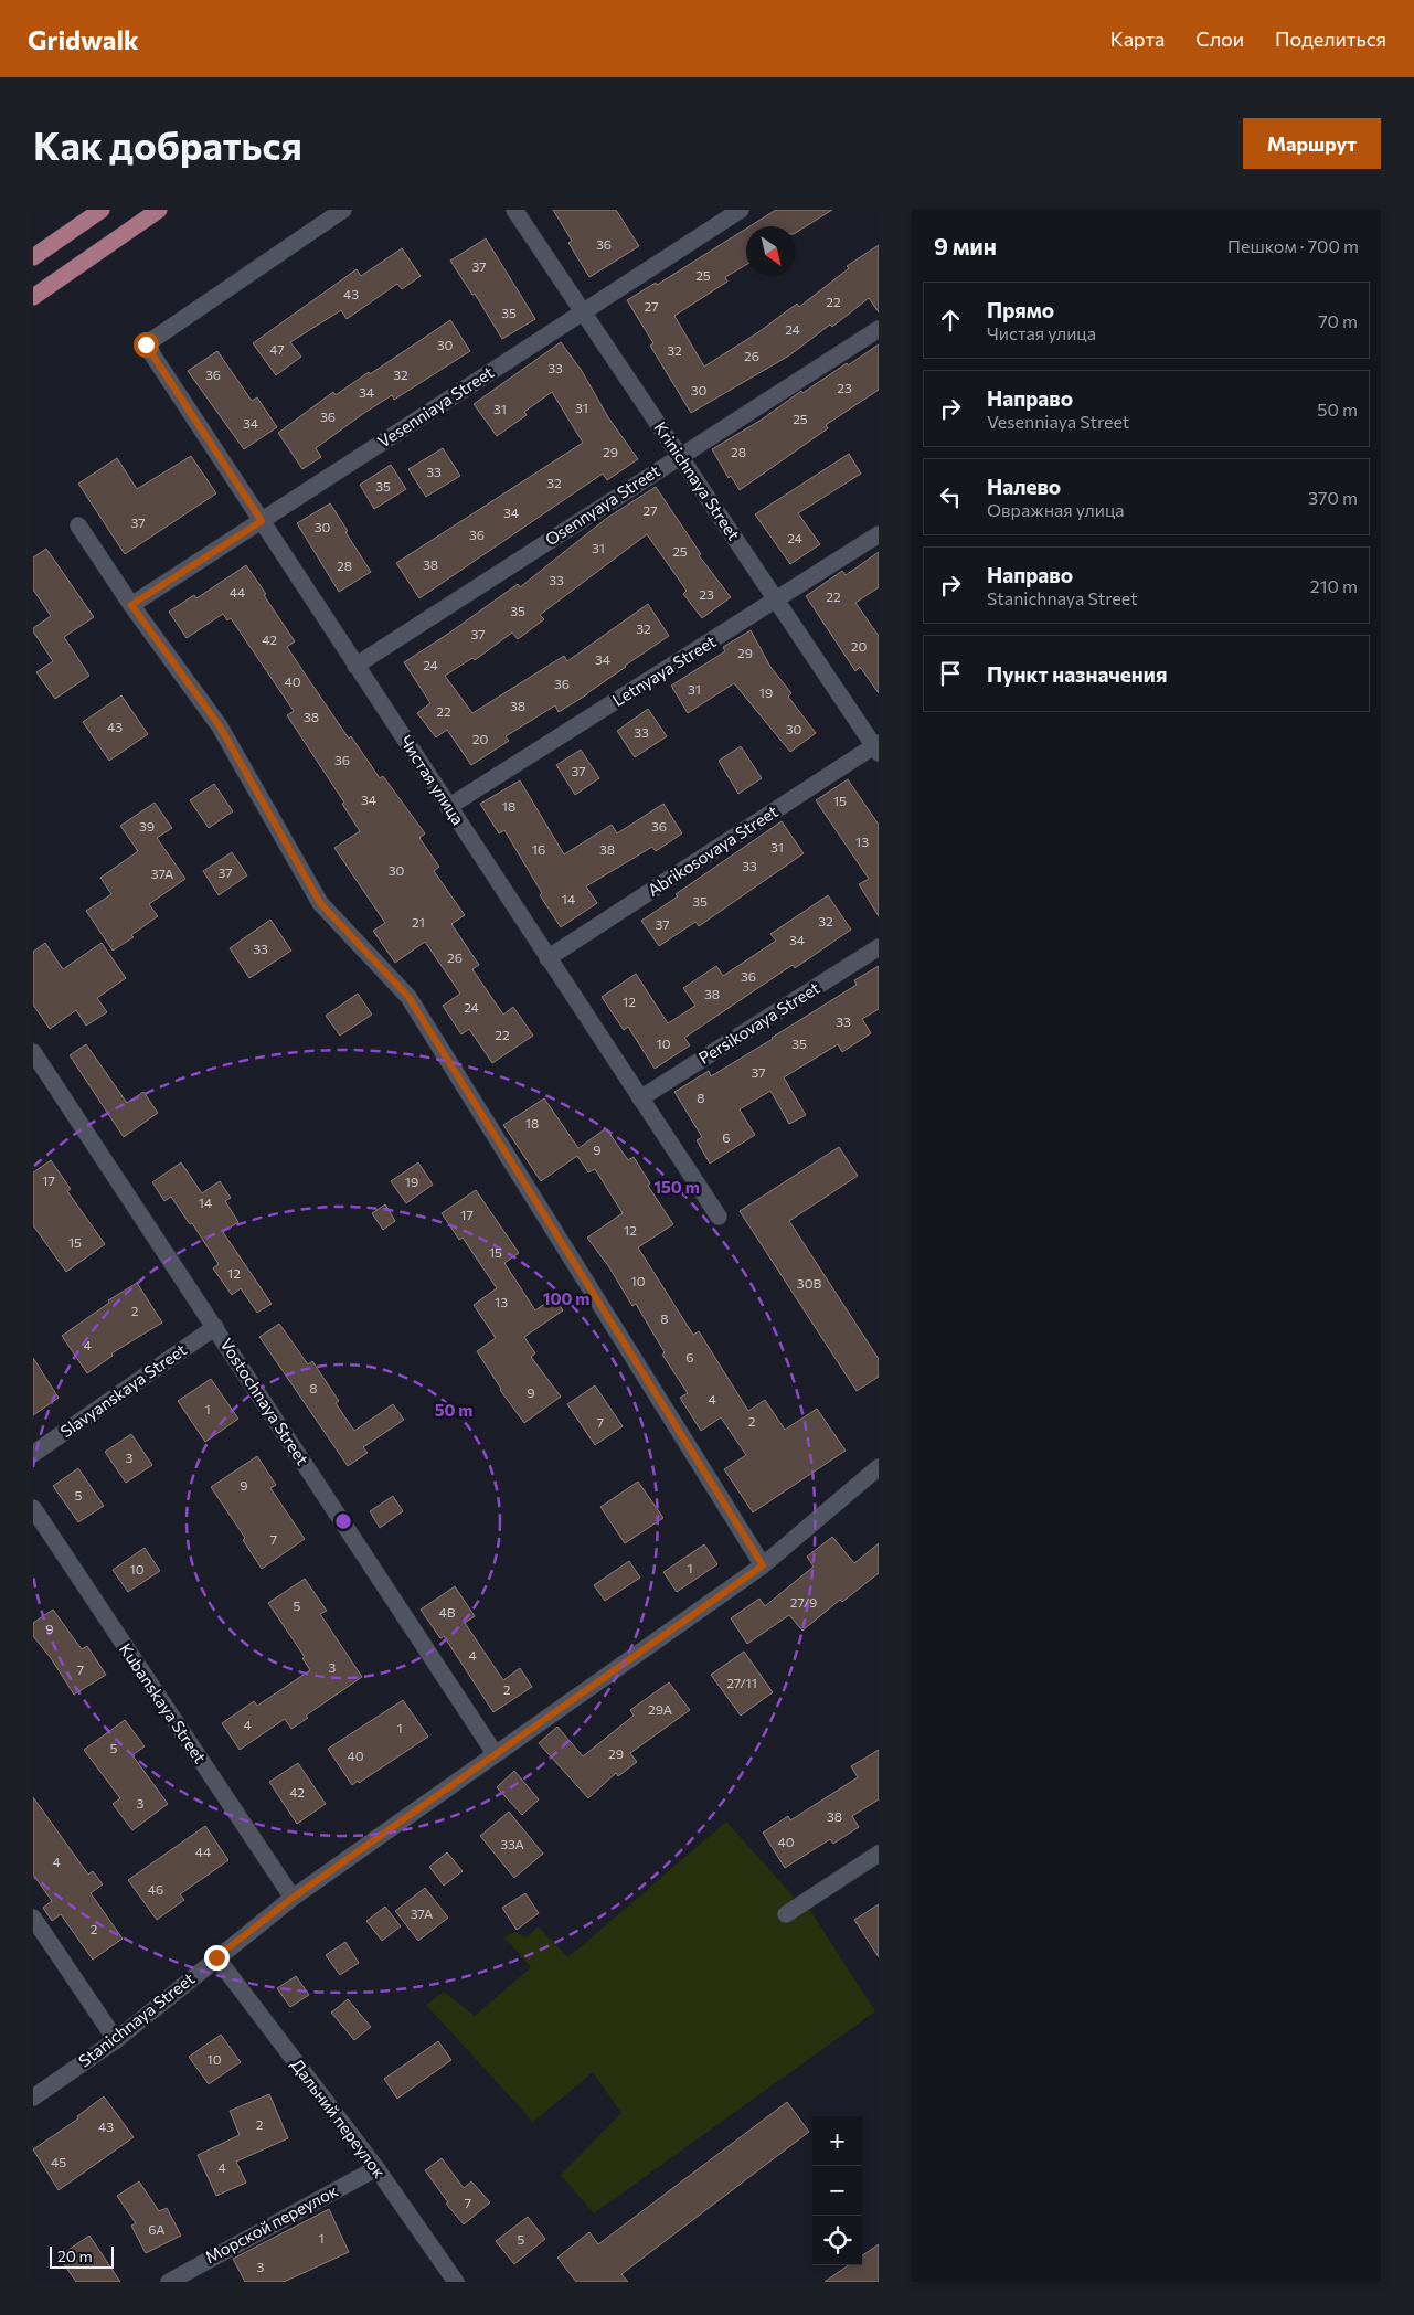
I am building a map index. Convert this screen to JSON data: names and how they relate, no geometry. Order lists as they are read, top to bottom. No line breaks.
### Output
{"streets":{"street":["Vesenniaya Street","Krinichnaya Street","Osennyaya Street","Letnyaya Street","Чистая улица","Abrikosovaya Street","Persikovaya Street","Slavyanskaya Street","Vostochnaya Street","Kubanskaya Street","Stanichnaya Street","Дальний переулок","Морской переулок"]},"crossings":[["Vesenniaya Street","Krinichnaya Street"],["Vesenniaya Street","Чистая улица"],["Krinichnaya Street","Osennyaya Street"],["Krinichnaya Street","Letnyaya Street"],["Krinichnaya Street","Abrikosovaya Street"],["Osennyaya Street","Чистая улица"],["Letnyaya Street","Чистая улица"],["Чистая улица","Abrikosovaya Street"],["Чистая улица","Persikovaya Street"],["Slavyanskaya Street","Vostochnaya Street"],["Vostochnaya Street","Stanichnaya Street"],["Kubanskaya Street","Stanichnaya Street"],["Stanichnaya Street","Дальний переулок"],["Дальний переулок","Морской переулок"]],"house_numbers":["36","37","25","43","22","27","35","24","30","47","32","26","33","36","32","23","30","34","31","31","36","25","34","29","28","33","32","35","27","34","37","30","36","24","31","25","38","28","33","44","23","22","35","32","37","42","20","29","34","24","40","36","31","19","38","22","38","43","30","33","20","36","37","34","15","18","39","36","13","31","16","38","33","30","37","37А","14","35","32","21","37","34","33","26","36","38","12","24","33","22","10","35","37","8","18","6","9","17","19","14","17","12","15","15","12","10","30В","13","2","8","4","6","8","9","4","1","2","7","3","9","5","7","1","10","27/9","5","4В","9","4","3","7","27/11","2","29А","4","1","5","29","40","42","3","38","40","33А","44","4","46","37А","2","10","2","43","45","4","7","6А","1","5","3"],"scale_bar":"20 m","north":"bottom right","page":{"header":"Gridwalk","nav":["Карта","Слои","Поделиться"],"buttons":"Маршрут","title":"Как добраться","heading":["9 мин","Пешком · 700 m"],"list":[["Прямо","Чистая улица","70 m"],["Направо","Vesenniaya Street","50 m"],["Налево","Овражная улица","370 m"],["Направо","Stanichnaya Street","210 m"],"Пункт назначения"],"map_buttons":["+","−"],"scale":"20 m"},"rings":["150 m","100 m","50 m"]}
